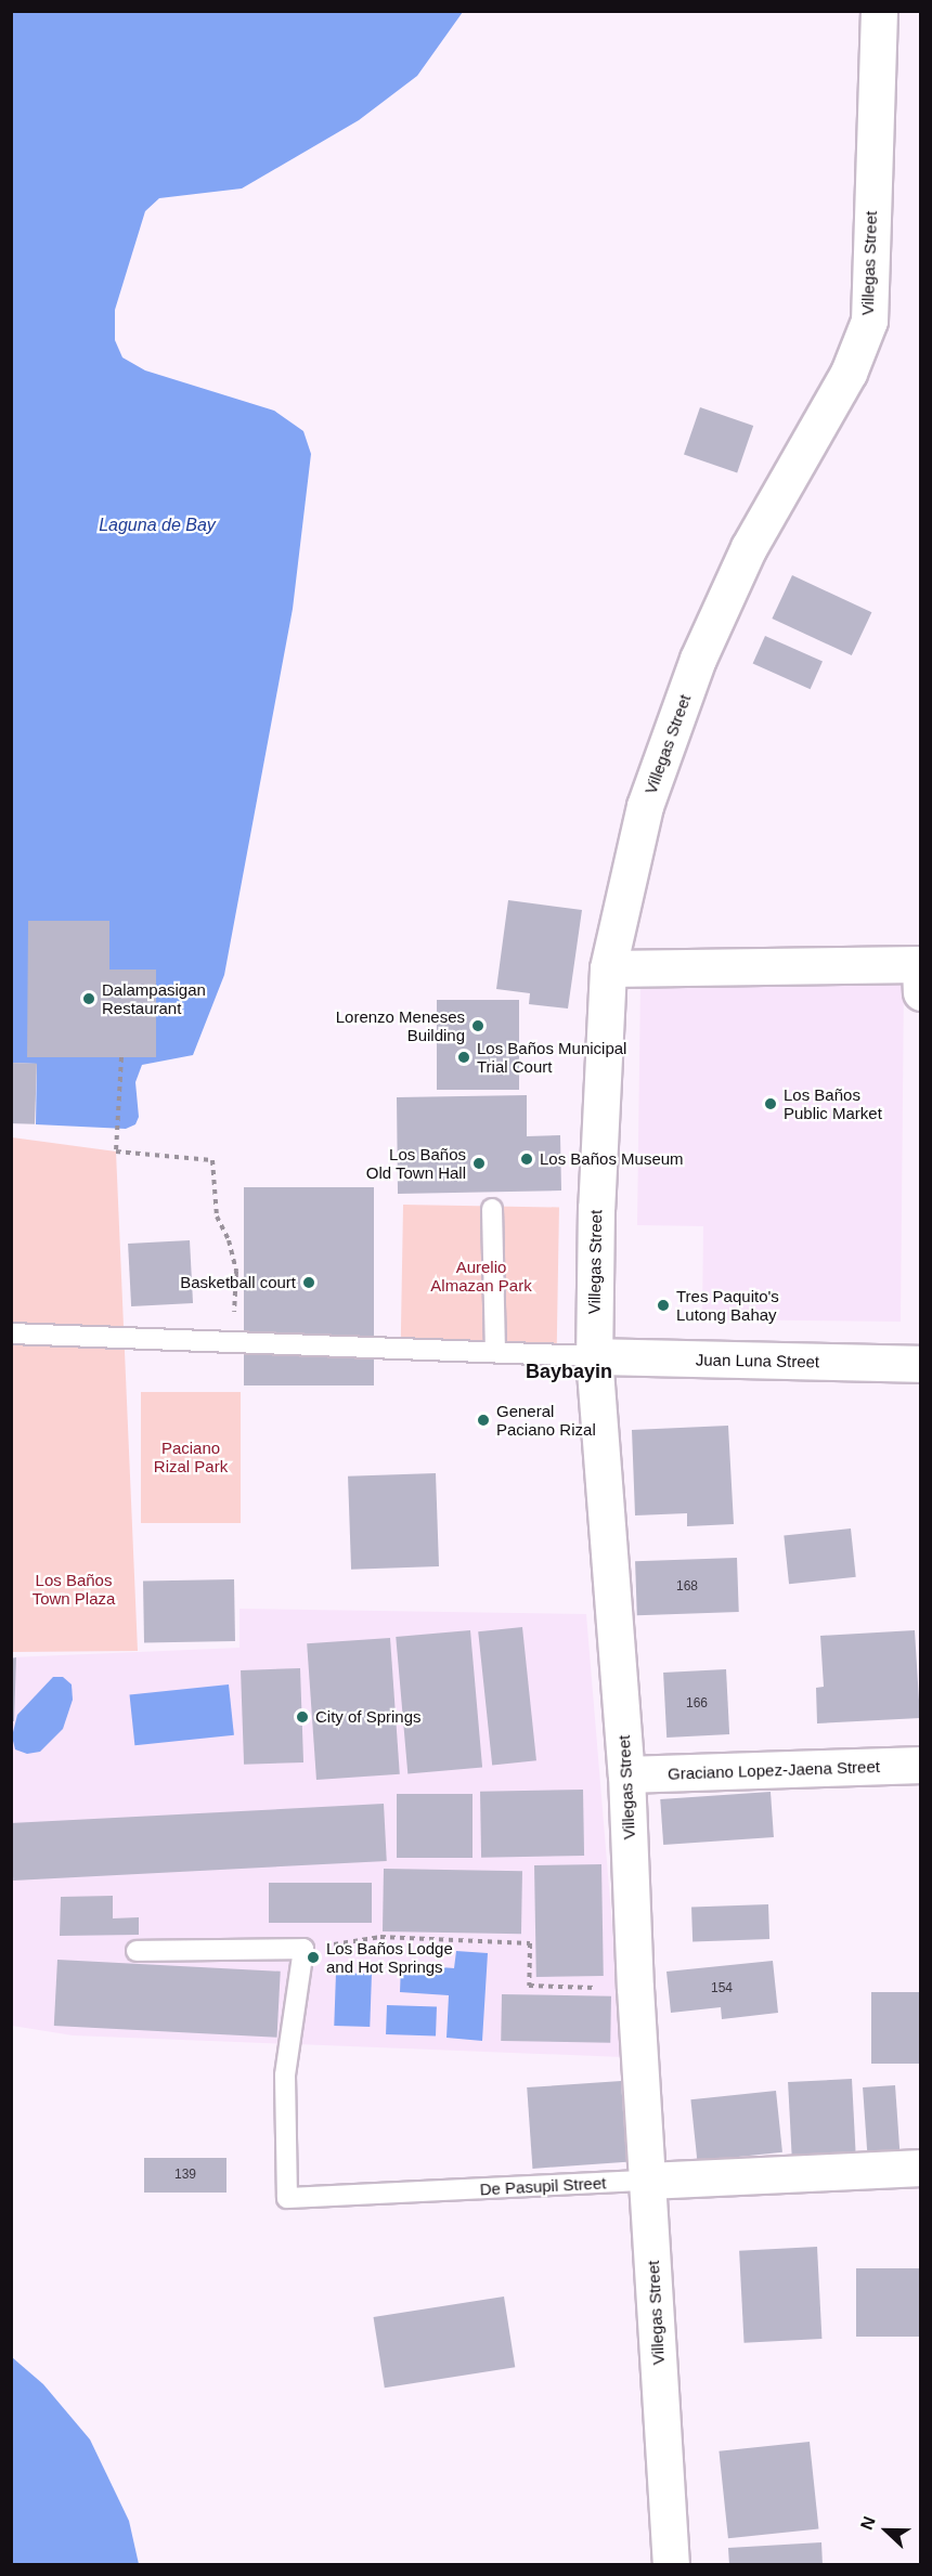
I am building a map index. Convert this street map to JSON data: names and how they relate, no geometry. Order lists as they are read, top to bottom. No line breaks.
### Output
{"streets":{"street":["Villegas Street","Juan Luna Street","Graciano Lopez-Jaena Street","De Pasupil Street"]},"crossings":[["Villegas Street","Juan Luna Street"],["Villegas Street","Graciano Lopez-Jaena Street"],["Villegas Street","De Pasupil Street"]],"districts":["Baybayin"],"water":["Laguna de Bay"],"parks":["Aurelio Almazan Park","Paciano Rizal Park","Los Baños Town Plaza"],"places":["Dalampasigan Restaurant","Lorenzo Meneses Building","Los Baños Municipal Trial Court","Los Baños Public Market","Los Baños Museum","Los Baños Old Town Hall","Basketball court","Tres Paquito's Lutong Bahay","General Paciano Rizal","City of Springs","Los Baños Lodge and Hot Springs"],"house_numbers":["168","166","154","139"],"north":"left"}
